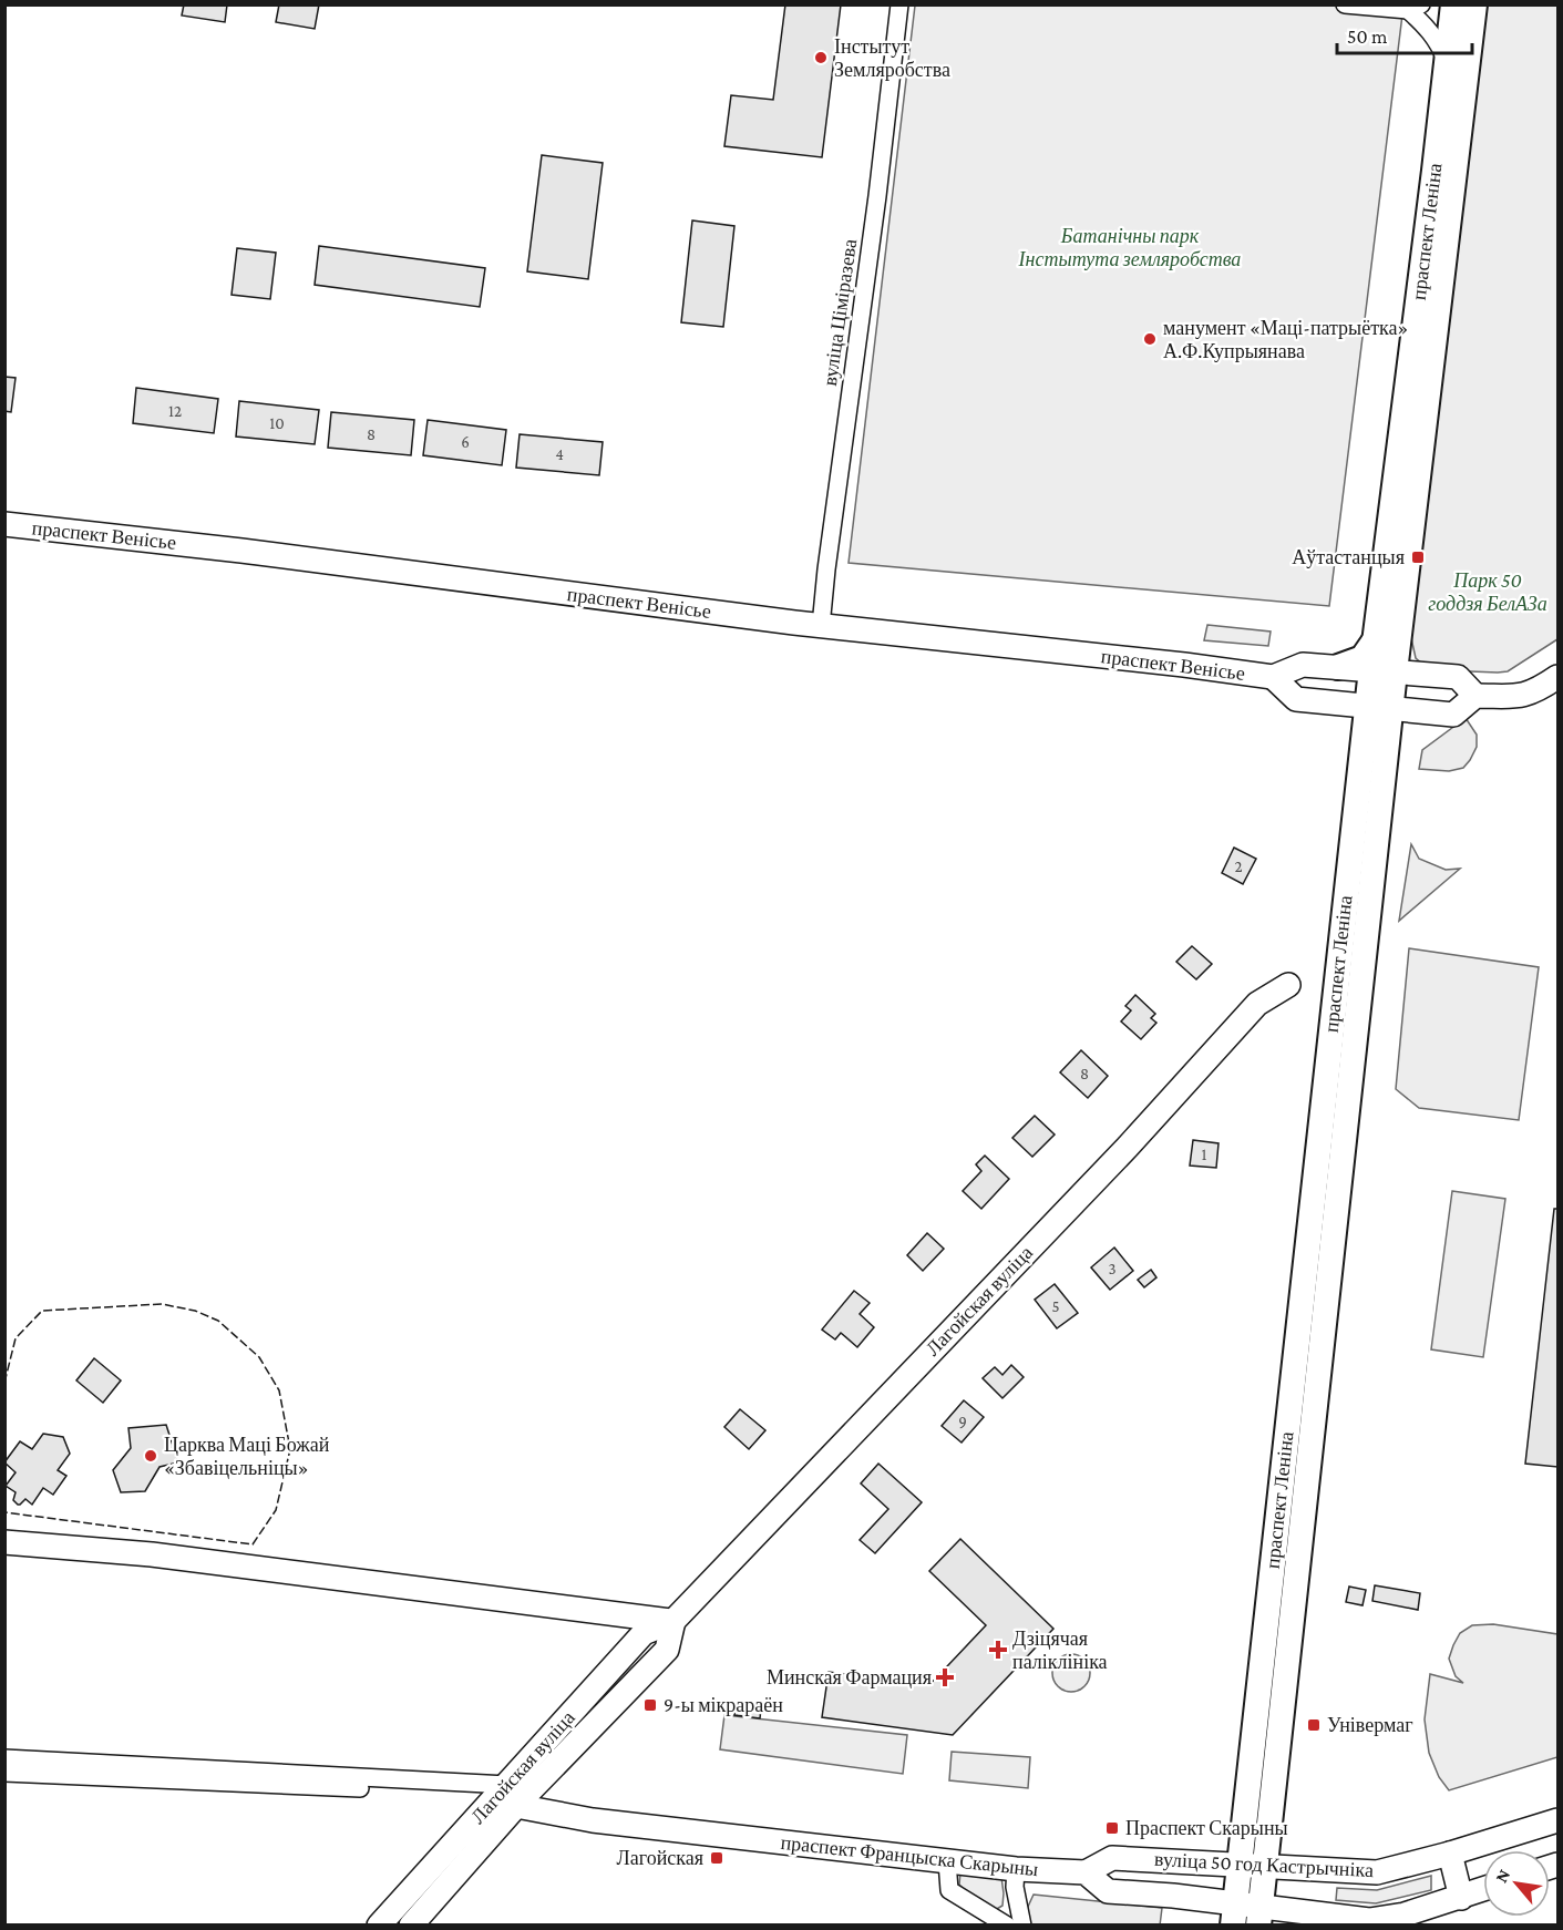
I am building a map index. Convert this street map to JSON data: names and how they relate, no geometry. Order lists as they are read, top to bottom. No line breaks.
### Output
{"streets":{"main road":["праспект Леніна","праспект Венісье","Лагойская вуліца","праспект Францыска Скарыны","вуліца 50 год Кастрычніка"],"street":["вуліца Ціміразева"]},"crossings":[["праспект Леніна","праспект Венісье"],["праспект Леніна","вуліца 50 год Кастрычніка"],["вуліца Ціміразева","праспект Венісье"],["Лагойская вуліца","праспект Францыска Скарыны"],["праспект Францыска Скарыны","вуліца 50 год Кастрычніка"]],"parks":["Батанічны парк Інстытута земляробства","Парк 50 годдзя БелАЗа"],"places":{"other":["Інстытут Земляробства","манумент «Маці-патрыётка» А.Ф.Купрыянава","Царква Маці Божай «Збавіцельніцы»"],"transit":["Аўтастанцыя","9-ы мікрараён","Універмаг","Праспект Скарыны","Лагойская"],"health":["Дзіцячая паліклініка","Минская Фармация"]},"house_numbers":["12","10","8","6","4","2","8","1","3","5","9"],"scale_bar":"50 m","north":"top left"}
